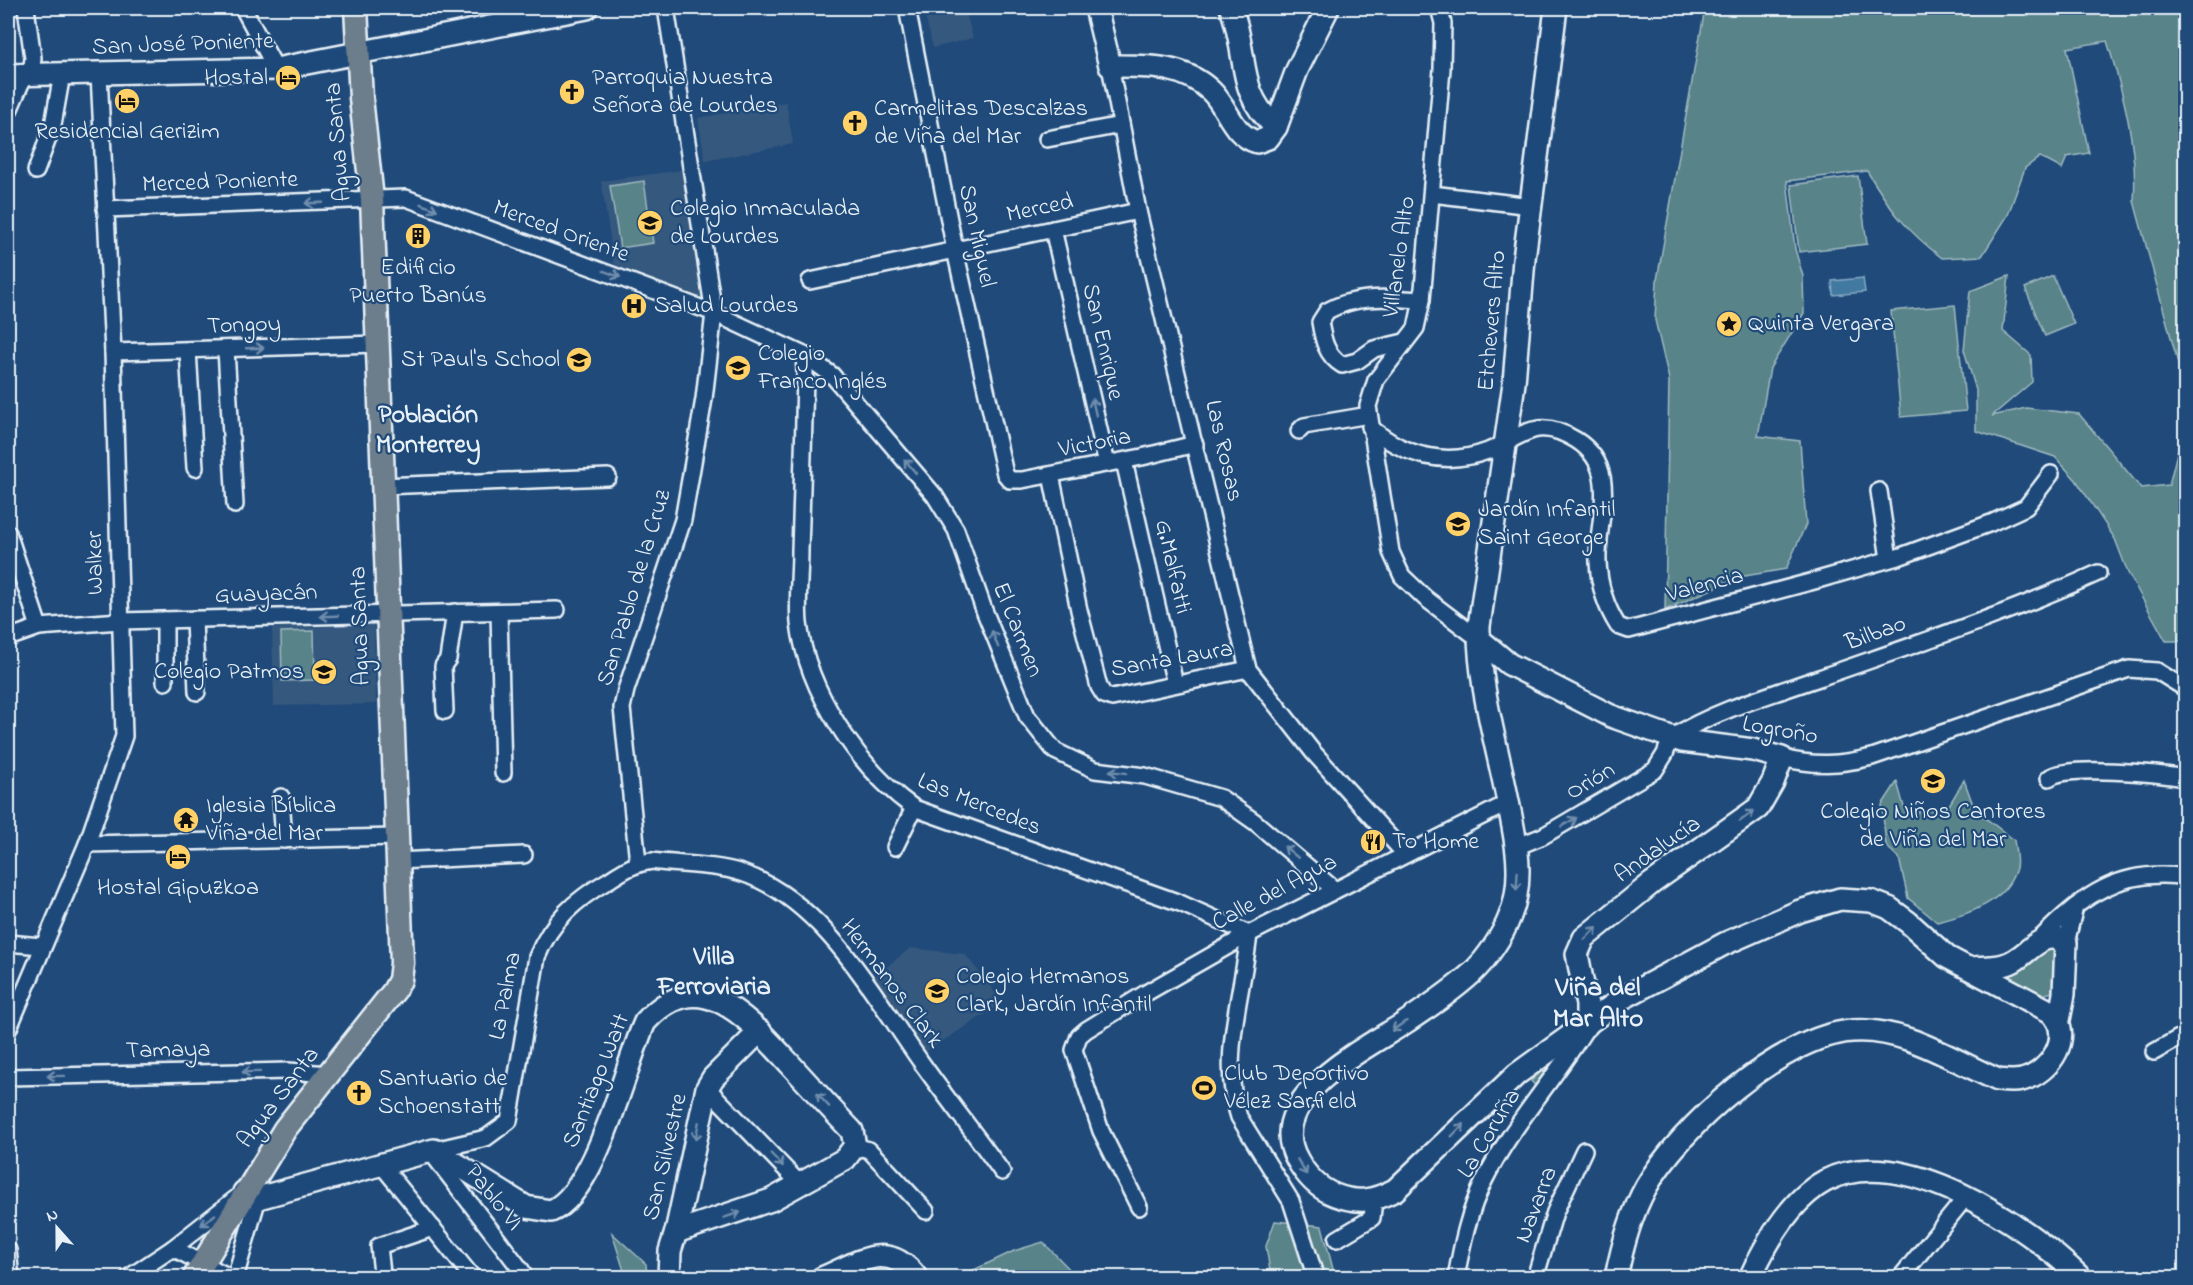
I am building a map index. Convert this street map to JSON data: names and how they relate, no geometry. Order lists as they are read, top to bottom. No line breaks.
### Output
{"streets":{"main road":["Agua Santa"],"street":["San José Poniente","Merced Poniente","Merced","Merced Oriente","San Miguel","Villanelo Alto","Etchevers Alto","Tongoy","San Enrique","Victoria","Las Rosas","Walker","G.Malfatti","Valencia","San Pablo de la Cruz","Guayacán","El Carmen","Bilbao","Santa Laura","Logroño","Orión","Las Mercedes","Andalucía","Calle del Agua","Hermanos Clark","La Palma","Tamaya","Santiago Watt","La Coruña","San Silvestre","Pablo VI","Navarra"]},"crossings":[["San José Poniente","Agua Santa"],["San José Poniente","Walker"],["Agua Santa","Merced Poniente"],["Agua Santa","Merced Oriente"],["Agua Santa","Tongoy"],["Agua Santa","Guayacán"],["Agua Santa","La Palma"],["Agua Santa","Tamaya"],["Merced Poniente","Merced Oriente"],["Merced Poniente","Walker"],["Merced","San Miguel"],["Merced","San Enrique"],["Merced","Las Rosas"],["Merced Oriente","San Pablo de la Cruz"],["Merced Oriente","El Carmen"],["San Miguel","Victoria"],["Villanelo Alto","Etchevers Alto"],["Villanelo Alto","Logroño"],["Etchevers Alto","Valencia"],["Etchevers Alto","Logroño"],["Etchevers Alto","Orión"],["Etchevers Alto","Calle del Agua"],["Tongoy","Walker"],["San Enrique","Victoria"],["Victoria","Las Rosas"],["Victoria","G.Malfatti"],["Victoria","Santa Laura"],["Las Rosas","Santa Laura"],["Las Rosas","Calle del Agua"],["Walker","Guayacán"],["G.Malfatti","Santa Laura"],["San Pablo de la Cruz","El Carmen"],["San Pablo de la Cruz","Hermanos Clark"],["San Pablo de la Cruz","La Palma"],["El Carmen","Las Mercedes"],["El Carmen","Calle del Agua"],["Bilbao","Logroño"],["Bilbao","Orión"],["Logroño","Orión"],["Logroño","Andalucía"],["Las Mercedes","Calle del Agua"],["Andalucía","La Coruña"],["Hermanos Clark","La Palma"],["La Palma","Santiago Watt"],["La Palma","Pablo VI"],["Santiago Watt","San Silvestre"],["Santiago Watt","Pablo VI"]],"one_way":["Merced Poniente","Merced Oriente","Tongoy","San Enrique","Guayacán","El Carmen","Orión","Andalucía","Tamaya","San Silvestre"],"districts":["Población Monterrey","Villa Ferroviaria","Viña del Mar Alto"],"places":{"hotel":["Hostal","Residencial Gerizim","Hostal Gipuzkoa"],"church":["Parroquia Nuestra Señora de Lourdes","Carmelitas Descalzas de Viña del Mar","Santuario de Schoenstatt"],"school or university":["Colegio Inmaculada de Lourdes","St Paul's School","Colegio Franco Inglés","Jardín Infantil Saint George","Colegio Patmos","Colegio Niños Cantores de Viña del Mar","Colegio Hermanos Clark, Jardín Infantil"],"building":["Edificio Puerto Banús"],"hospital":["Salud Lourdes"],"place":["Quinta Vergara"],"temple":["Iglesia Bíblica Viña del Mar"],"restaurant":["To Home"],"sports":["Club Deportivo Vélez Sarfield"]},"north":"top"}
